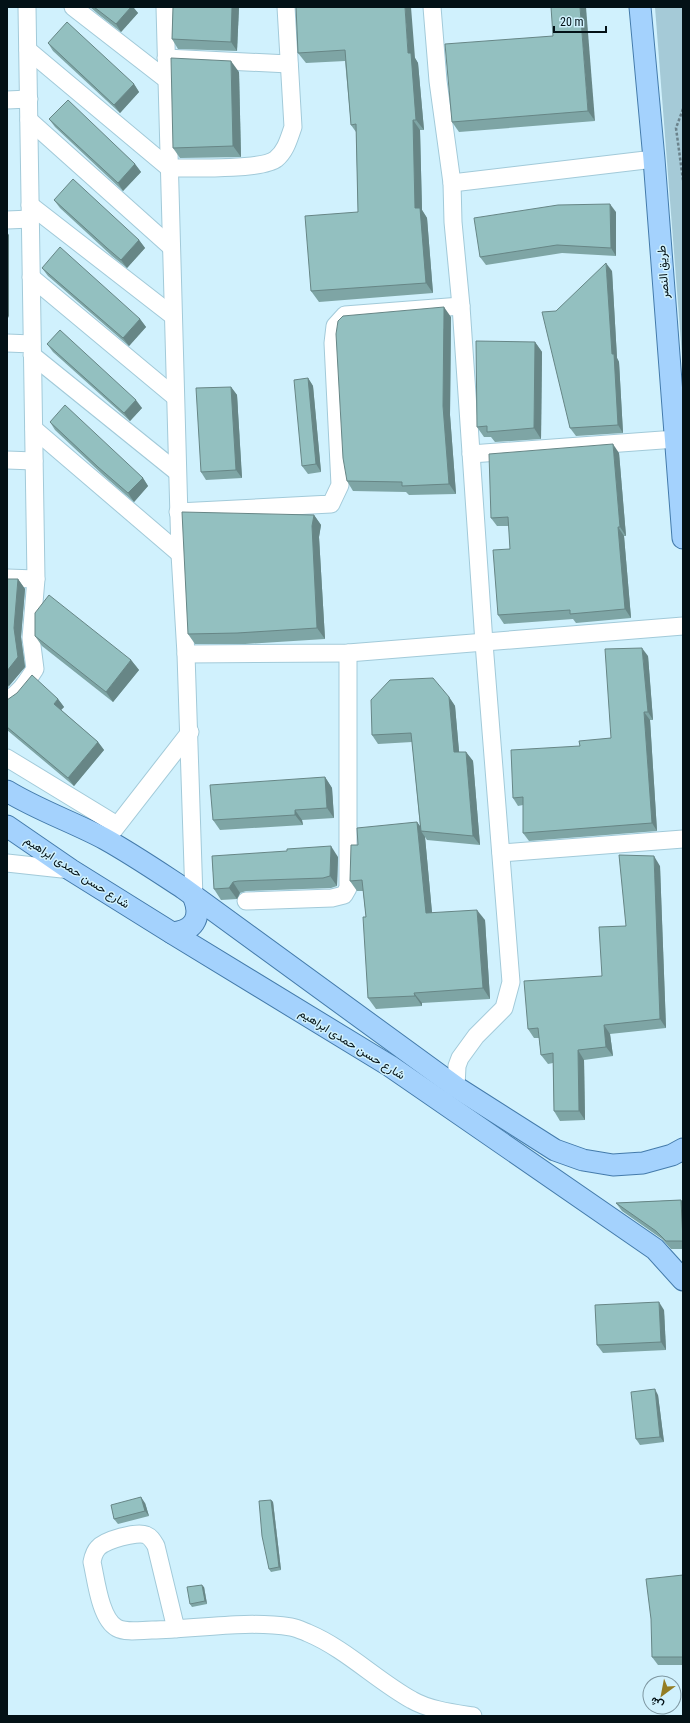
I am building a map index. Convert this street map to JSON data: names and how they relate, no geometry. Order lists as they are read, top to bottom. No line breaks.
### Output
{"streets":{"main road":["طريق النصر","شارع حسن حمدى ابراهيم"]},"scale_bar":"20 m","north":"bottom left"}
